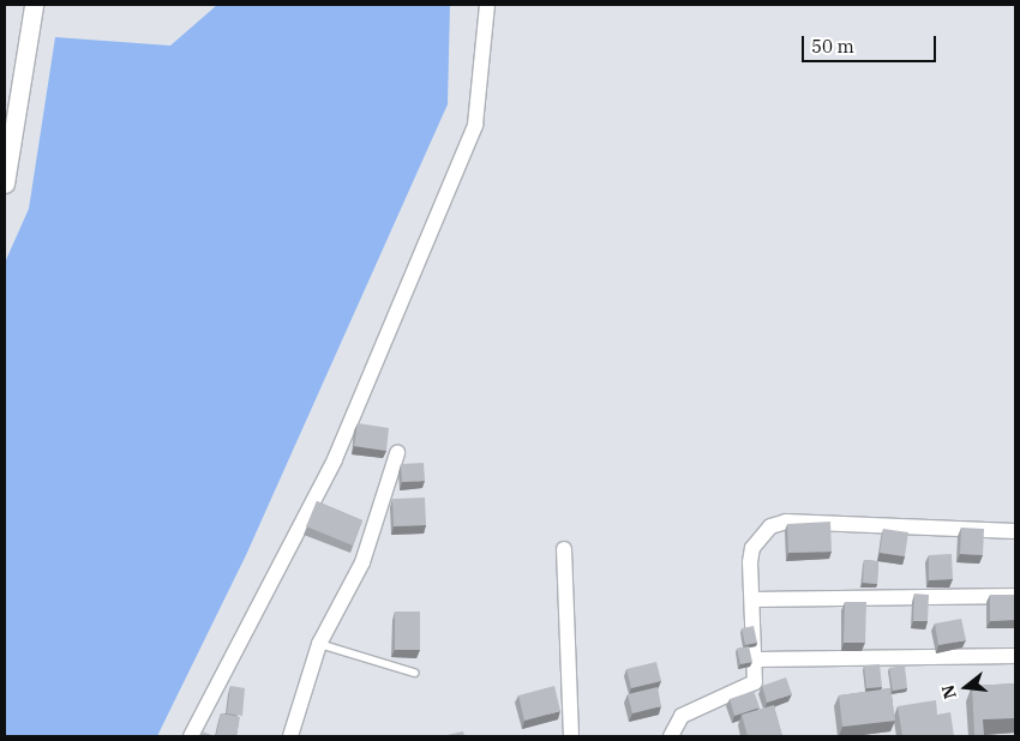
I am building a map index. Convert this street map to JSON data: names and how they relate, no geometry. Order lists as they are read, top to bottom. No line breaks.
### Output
{"scale_bar":"50 m","north":"left"}
